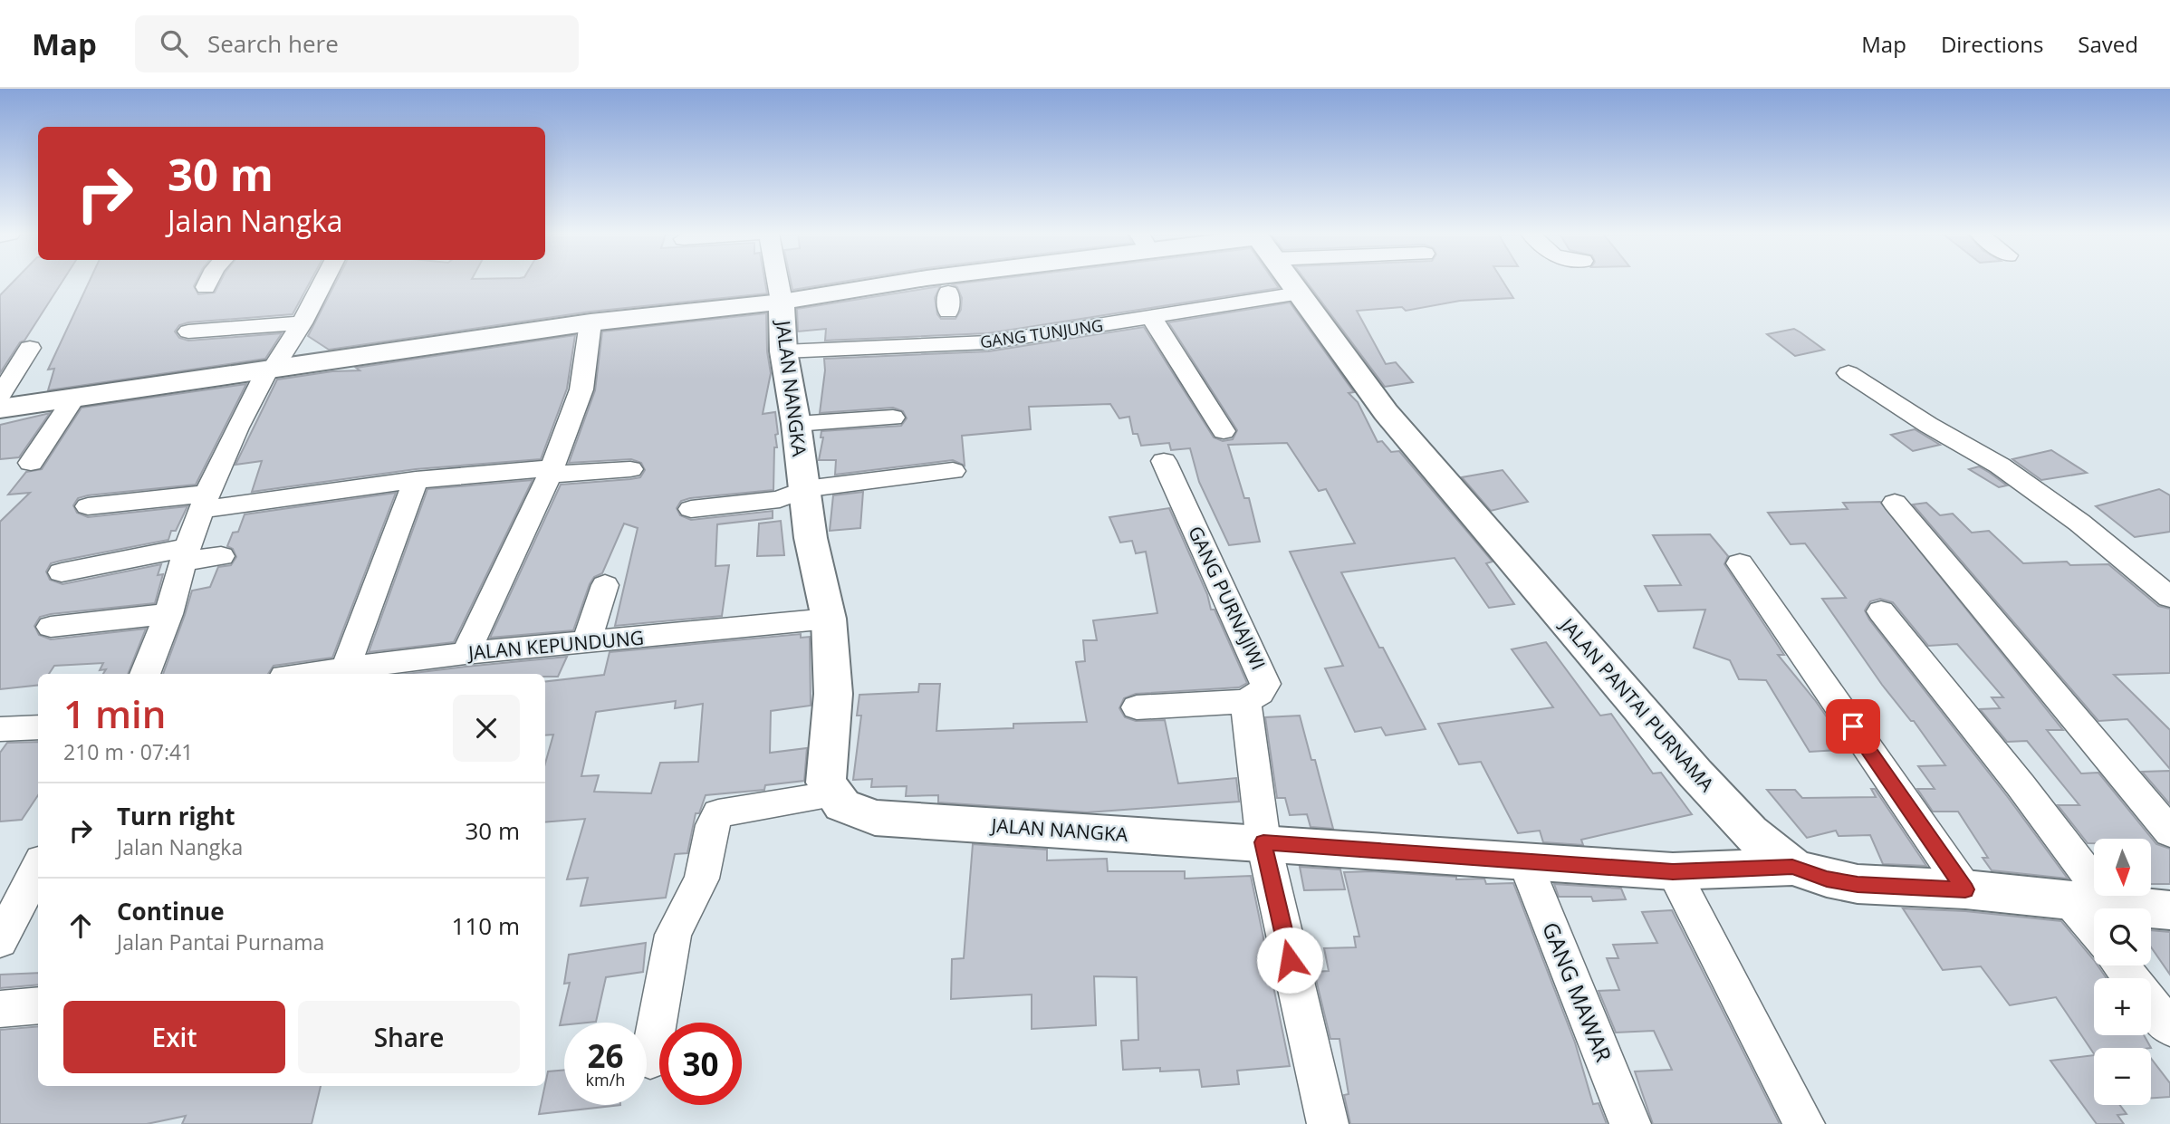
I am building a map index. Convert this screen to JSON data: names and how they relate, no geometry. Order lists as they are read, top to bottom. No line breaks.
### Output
{"streets":{"street":["GANG TUNJUNG","JALAN NANGKA","GANG PURNAJIWI","JALAN KEPUNDUNG","JALAN PANTAI PURNAMA","GANG MAWAR"]},"crossings":[["GANG TUNJUNG","JALAN NANGKA"],["GANG TUNJUNG","JALAN PANTAI PURNAMA"],["JALAN NANGKA","GANG PURNAJIWI"],["JALAN NANGKA","JALAN KEPUNDUNG"],["JALAN NANGKA","JALAN PANTAI PURNAMA"],["JALAN NANGKA","GANG MAWAR"]],"north":"bottom","page":{"header":"Map","search":"Search here","nav":["Map","Directions","Saved"],"turn":["30 m","Jalan Nangka"],"heading":["1 min","210 m · 07:41"],"list":[{"name":"Turn right","note":"Jalan Nangka","value":"30 m"},{"name":"Continue","note":"Jalan Pantai Purnama","value":"110 m"}],"map_buttons":["+","−"],"buttons":["Exit","Share"],"speed":"26 km/h","limit":"30"}}
